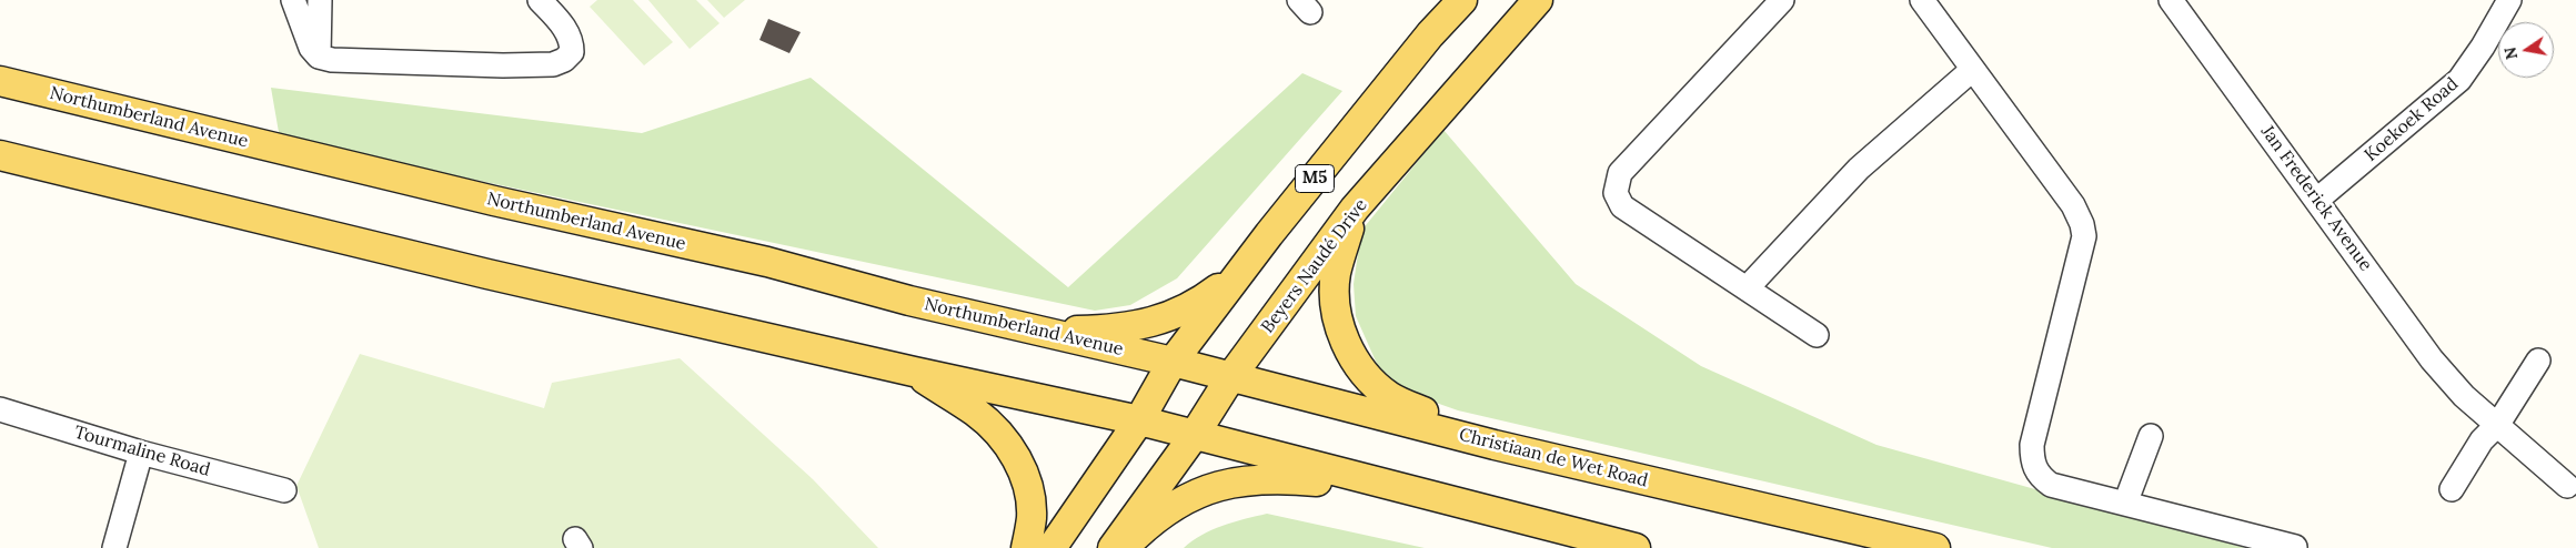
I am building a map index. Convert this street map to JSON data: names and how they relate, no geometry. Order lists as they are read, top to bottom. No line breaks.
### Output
{"streets":{"main road":["Northumberland Avenue","M5","Beyers Naudé Drive","Christiaan de Wet Road"],"street":["Koekoek Road","Jan Frederick Avenue","Tourmaline Road"]},"crossings":[["Northumberland Avenue","M5"],["Northumberland Avenue","Christiaan de Wet Road"],["Koekoek Road","Jan Frederick Avenue"],["M5","Christiaan de Wet Road"],["Beyers Naudé Drive","Christiaan de Wet Road"]],"north":"left"}
